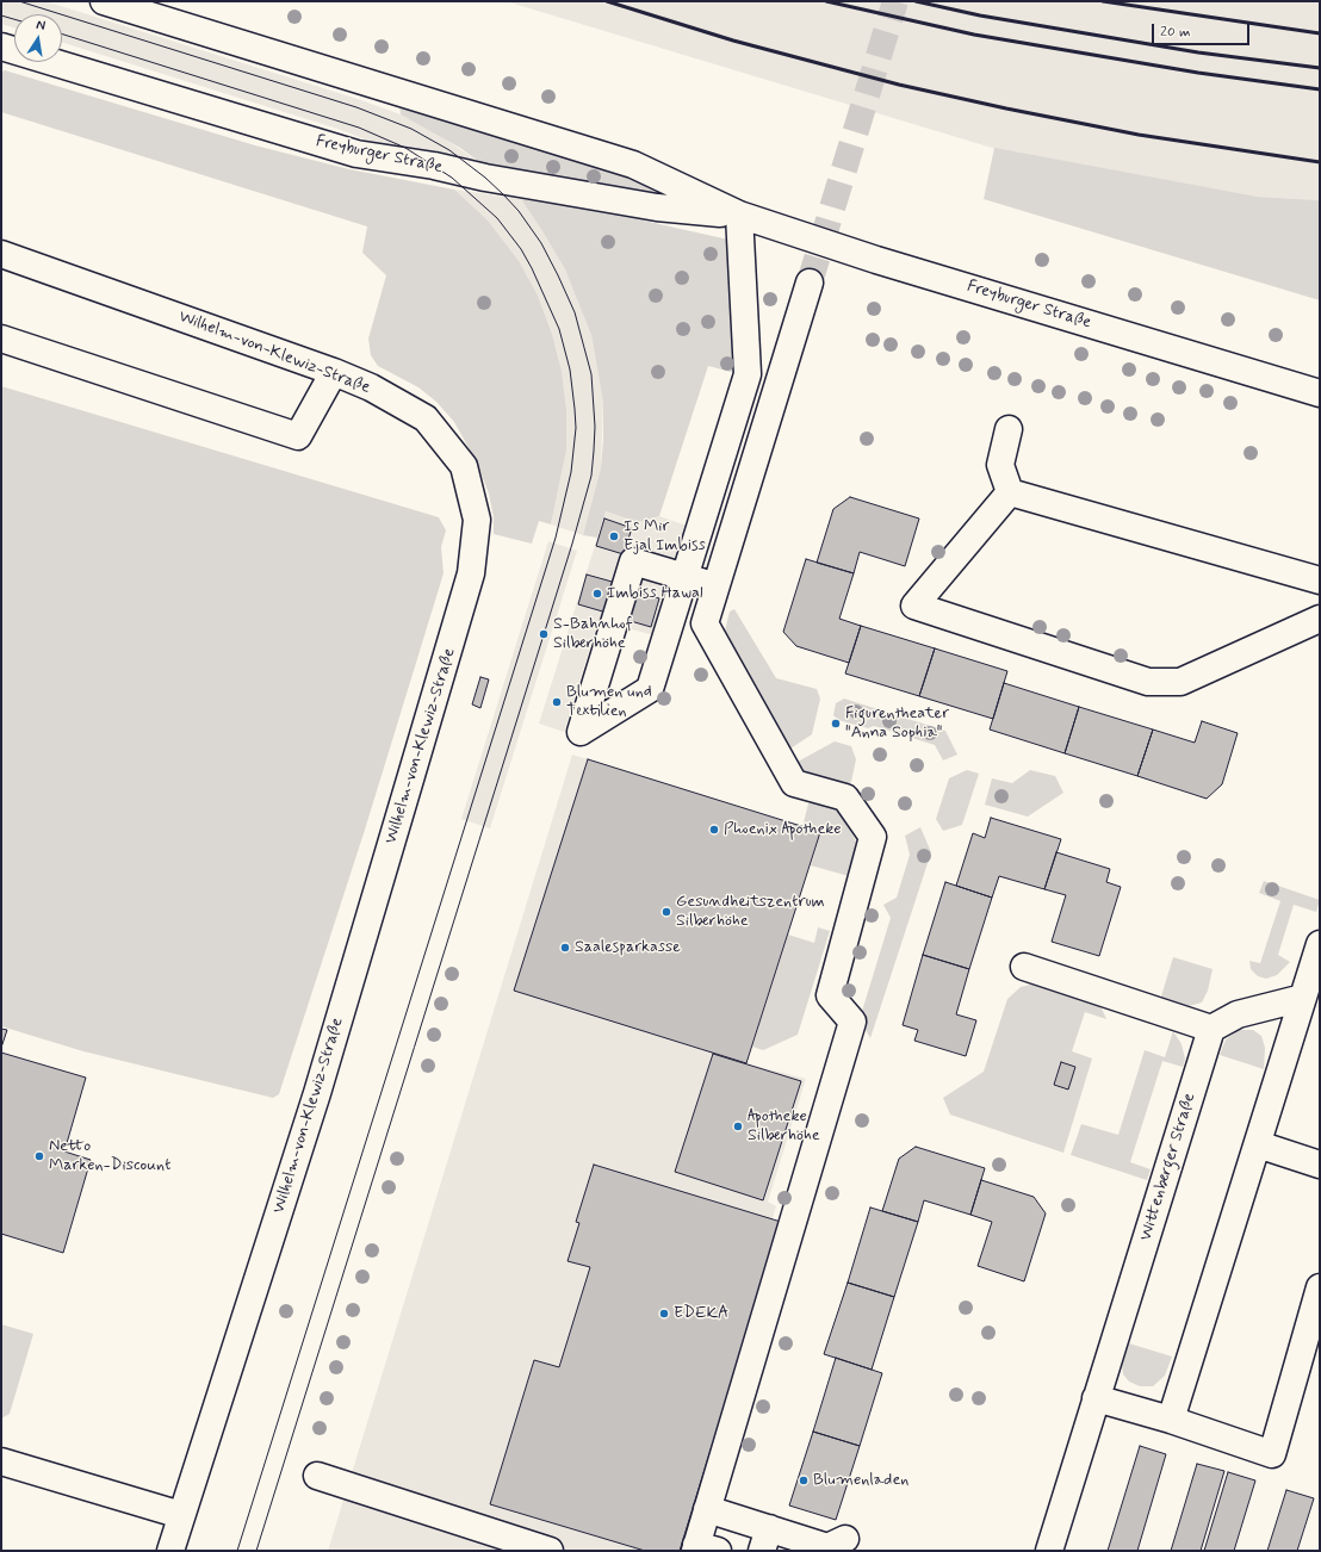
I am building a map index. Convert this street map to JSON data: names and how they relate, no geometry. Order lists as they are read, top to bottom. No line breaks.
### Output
{"streets":{"street":["Freyburger Straße","Wilhelm-von-Klewiz-Straße","Wittenberger Straße"]},"places":["Is Mir Ejal Imbiss","Imbiss Hawal","S-Bahnhof Silberhöhe","Blumen und Textilien","Figurentheater \"Anna Sophia\"","Phoenix Apotheke","Gesundheitszentrum Silberhöhe","Saalesparkasse","Apotheke Silberhöhe","Netto Marken-Discount","EDEKA","Blumenladen"],"scale_bar":"20 m","north":"top"}
